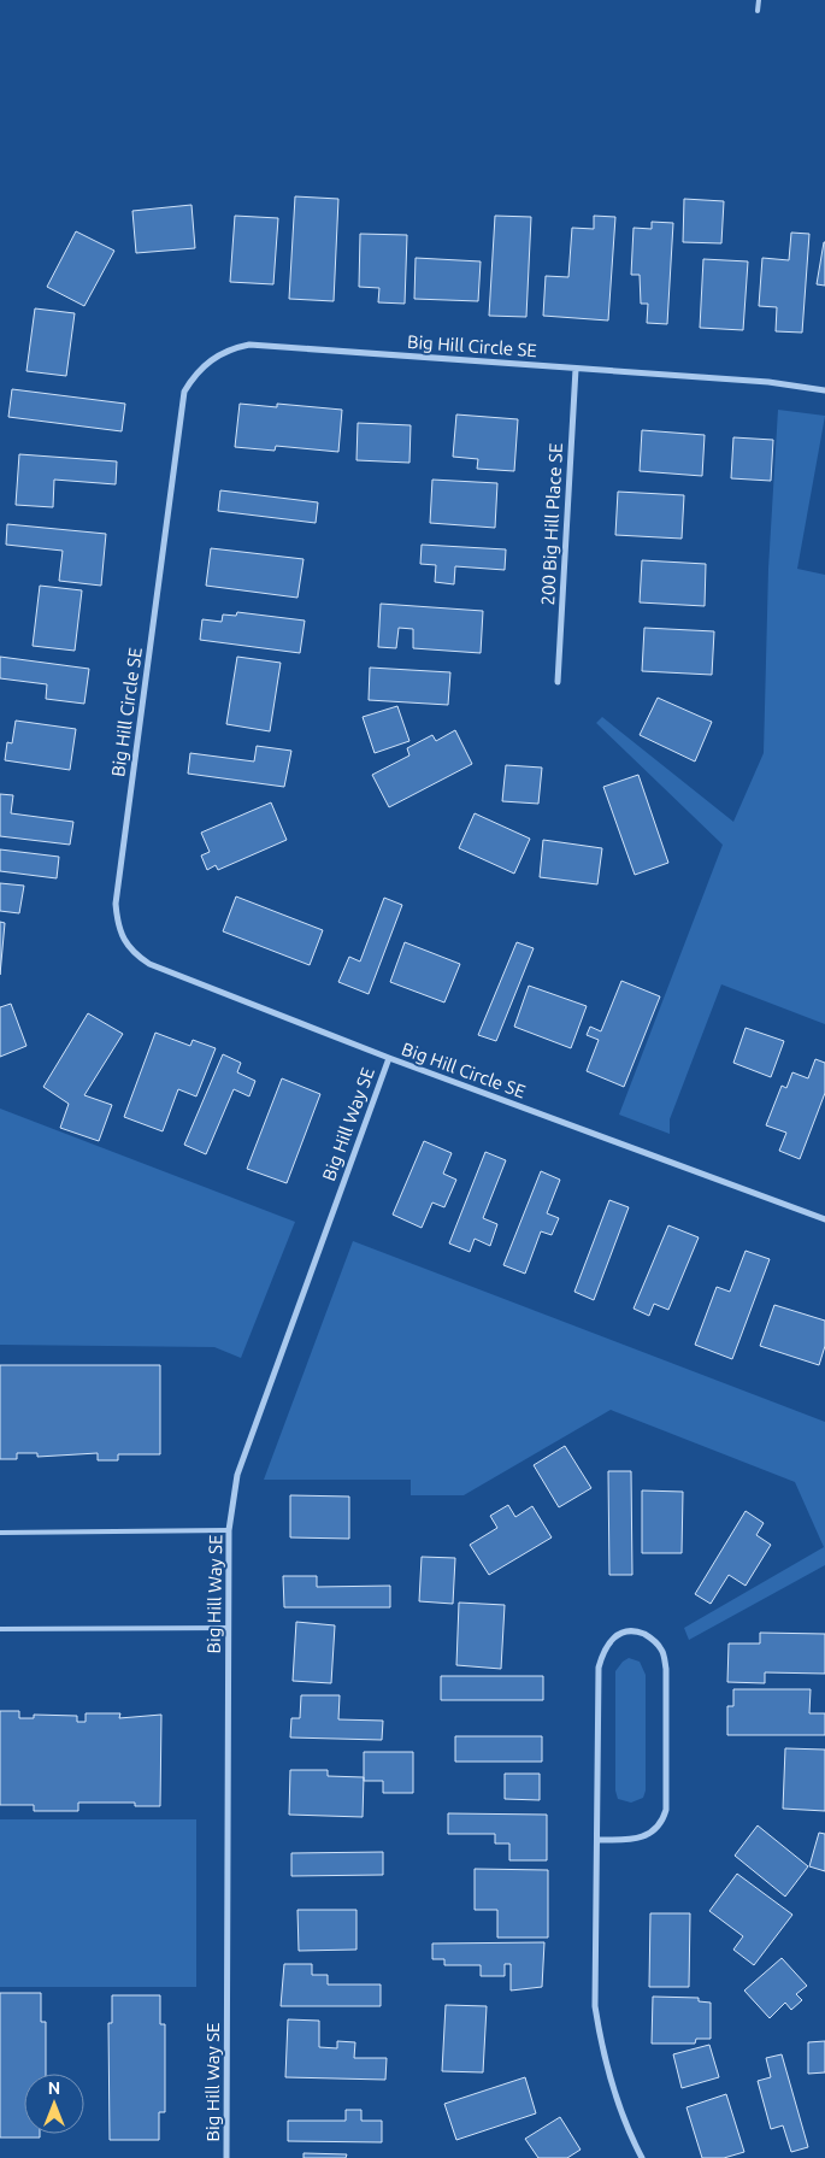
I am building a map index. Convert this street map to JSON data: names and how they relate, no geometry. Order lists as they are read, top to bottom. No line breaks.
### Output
{"streets":{"street":["Big Hill Circle SE","200 Big Hill Place SE","Big Hill Way SE"]},"crossings":[["Big Hill Circle SE","200 Big Hill Place SE"],["Big Hill Circle SE","Big Hill Way SE"]],"north":"top"}
